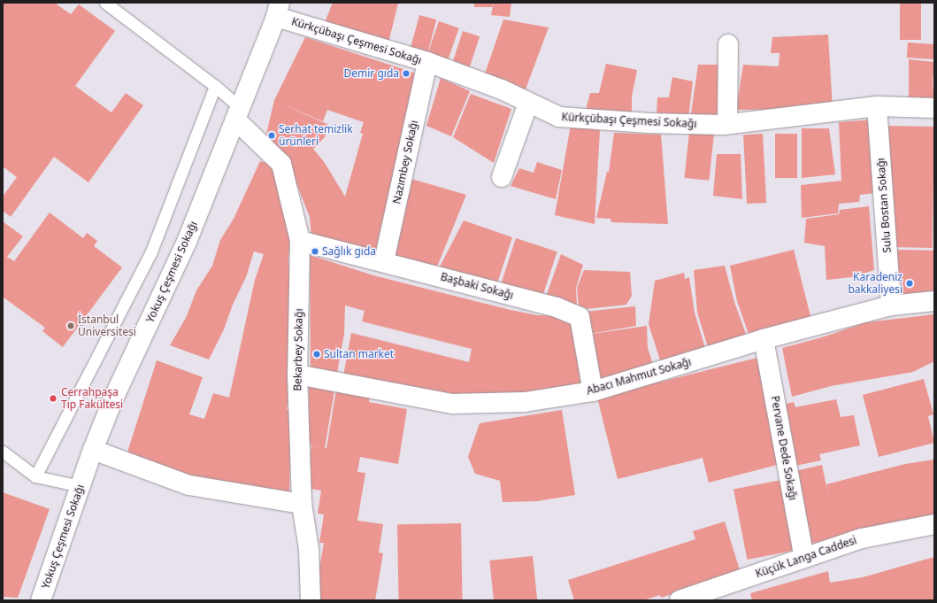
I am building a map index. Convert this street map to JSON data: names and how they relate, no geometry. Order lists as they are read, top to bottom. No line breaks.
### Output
{"streets":{"street":["Kürkçübaşı Çeşmesi Sokağı","Nazımbey Sokağı","Sulu Bostan Sokağı","Yokuş Çeşmesi Sokağı","Başbaki Sokağı","Bekarbey Sokağı","Abacı Mahmut Sokağı","Pervane Dede Sokağı","Küçük Langa Caddesi"]},"crossings":[["Kürkçübaşı Çeşmesi Sokağı","Nazımbey Sokağı"],["Kürkçübaşı Çeşmesi Sokağı","Sulu Bostan Sokağı"],["Kürkçübaşı Çeşmesi Sokağı","Yokuş Çeşmesi Sokağı"],["Nazımbey Sokağı","Başbaki Sokağı"],["Sulu Bostan Sokağı","Abacı Mahmut Sokağı"],["Yokuş Çeşmesi Sokağı","Bekarbey Sokağı"],["Başbaki Sokağı","Bekarbey Sokağı"],["Başbaki Sokağı","Abacı Mahmut Sokağı"],["Bekarbey Sokağı","Abacı Mahmut Sokağı"],["Abacı Mahmut Sokağı","Pervane Dede Sokağı"],["Pervane Dede Sokağı","Küçük Langa Caddesi"]],"places":["Demir gıda","Serhat temizlik ürünleri","Sağlık gıda","Karadeniz bakkaliyesi","İstanbul Üniversitesi","Sultan market","Cerrahpaşa Tıp Fakültesi"]}
